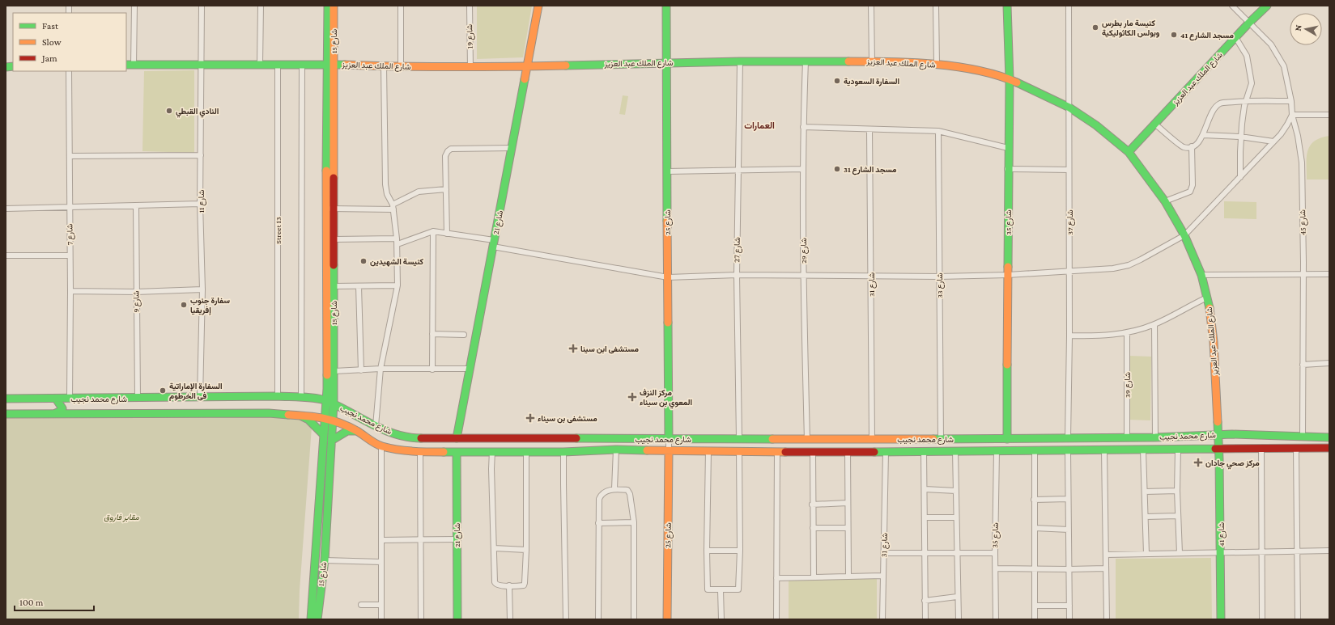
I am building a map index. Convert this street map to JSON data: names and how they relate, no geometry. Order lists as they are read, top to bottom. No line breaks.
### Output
{"streets":{"street":["شارع 19","شارع 15","شارع الملك عبد العزيز","شارع 11","شارع 21","شارع 25","شارع 35","شارع 37","شارع 45","Street 13","شارع 7","شارع 27","شارع 29","شارع 31","شارع 33","شارع 9","شارع 39","شارع محمد نجيب","شارع 41"]},"crossings":[["شارع 19","شارع الملك عبد العزيز"],["شارع 15","شارع الملك عبد العزيز"],["شارع 15","شارع محمد نجيب"],["شارع الملك عبد العزيز","شارع 11"],["شارع الملك عبد العزيز","شارع 21"],["شارع الملك عبد العزيز","شارع 25"],["شارع الملك عبد العزيز","شارع 35"],["شارع الملك عبد العزيز","شارع 37"],["شارع الملك عبد العزيز","شارع 45"],["شارع الملك عبد العزيز","Street 13"],["شارع الملك عبد العزيز","شارع 27"],["شارع الملك عبد العزيز","شارع 29"],["شارع الملك عبد العزيز","شارع محمد نجيب"],["شارع الملك عبد العزيز","شارع 41"],["شارع 11","شارع محمد نجيب"],["شارع 21","شارع محمد نجيب"],["شارع 25","شارع محمد نجيب"],["شارع 35","شارع محمد نجيب"],["شارع 37","شارع محمد نجيب"],["شارع 45","شارع محمد نجيب"],["Street 13","شارع محمد نجيب"],["شارع 7","شارع محمد نجيب"],["شارع 27","شارع محمد نجيب"],["شارع 29","شارع محمد نجيب"],["شارع 31","شارع محمد نجيب"],["شارع 33","شارع محمد نجيب"],["شارع 9","شارع محمد نجيب"],["شارع 39","شارع محمد نجيب"],["شارع محمد نجيب","شارع 41"]],"districts":["العمارات"],"parks":["مقابر فاروق"],"places":{"other":["كنيسة مار بطرس وبولس الكاثوليكية","مسجد الشارع 41","السفارة السعودية","النادي القبطي","مسجد الشارع 31","كنيسة الشهيدين","سفارة جنوب إفريقيا","السفارة الإماراتية فى الخرطوم"],"health":["مستشفى ابن سينا","مركز النزف المعوي بن سيناء","مستشفى بن سيناء","مركز صحي جادان"]},"legend":["Fast","Slow","Jam"],"scale_bar":"100 m","north":"left"}
